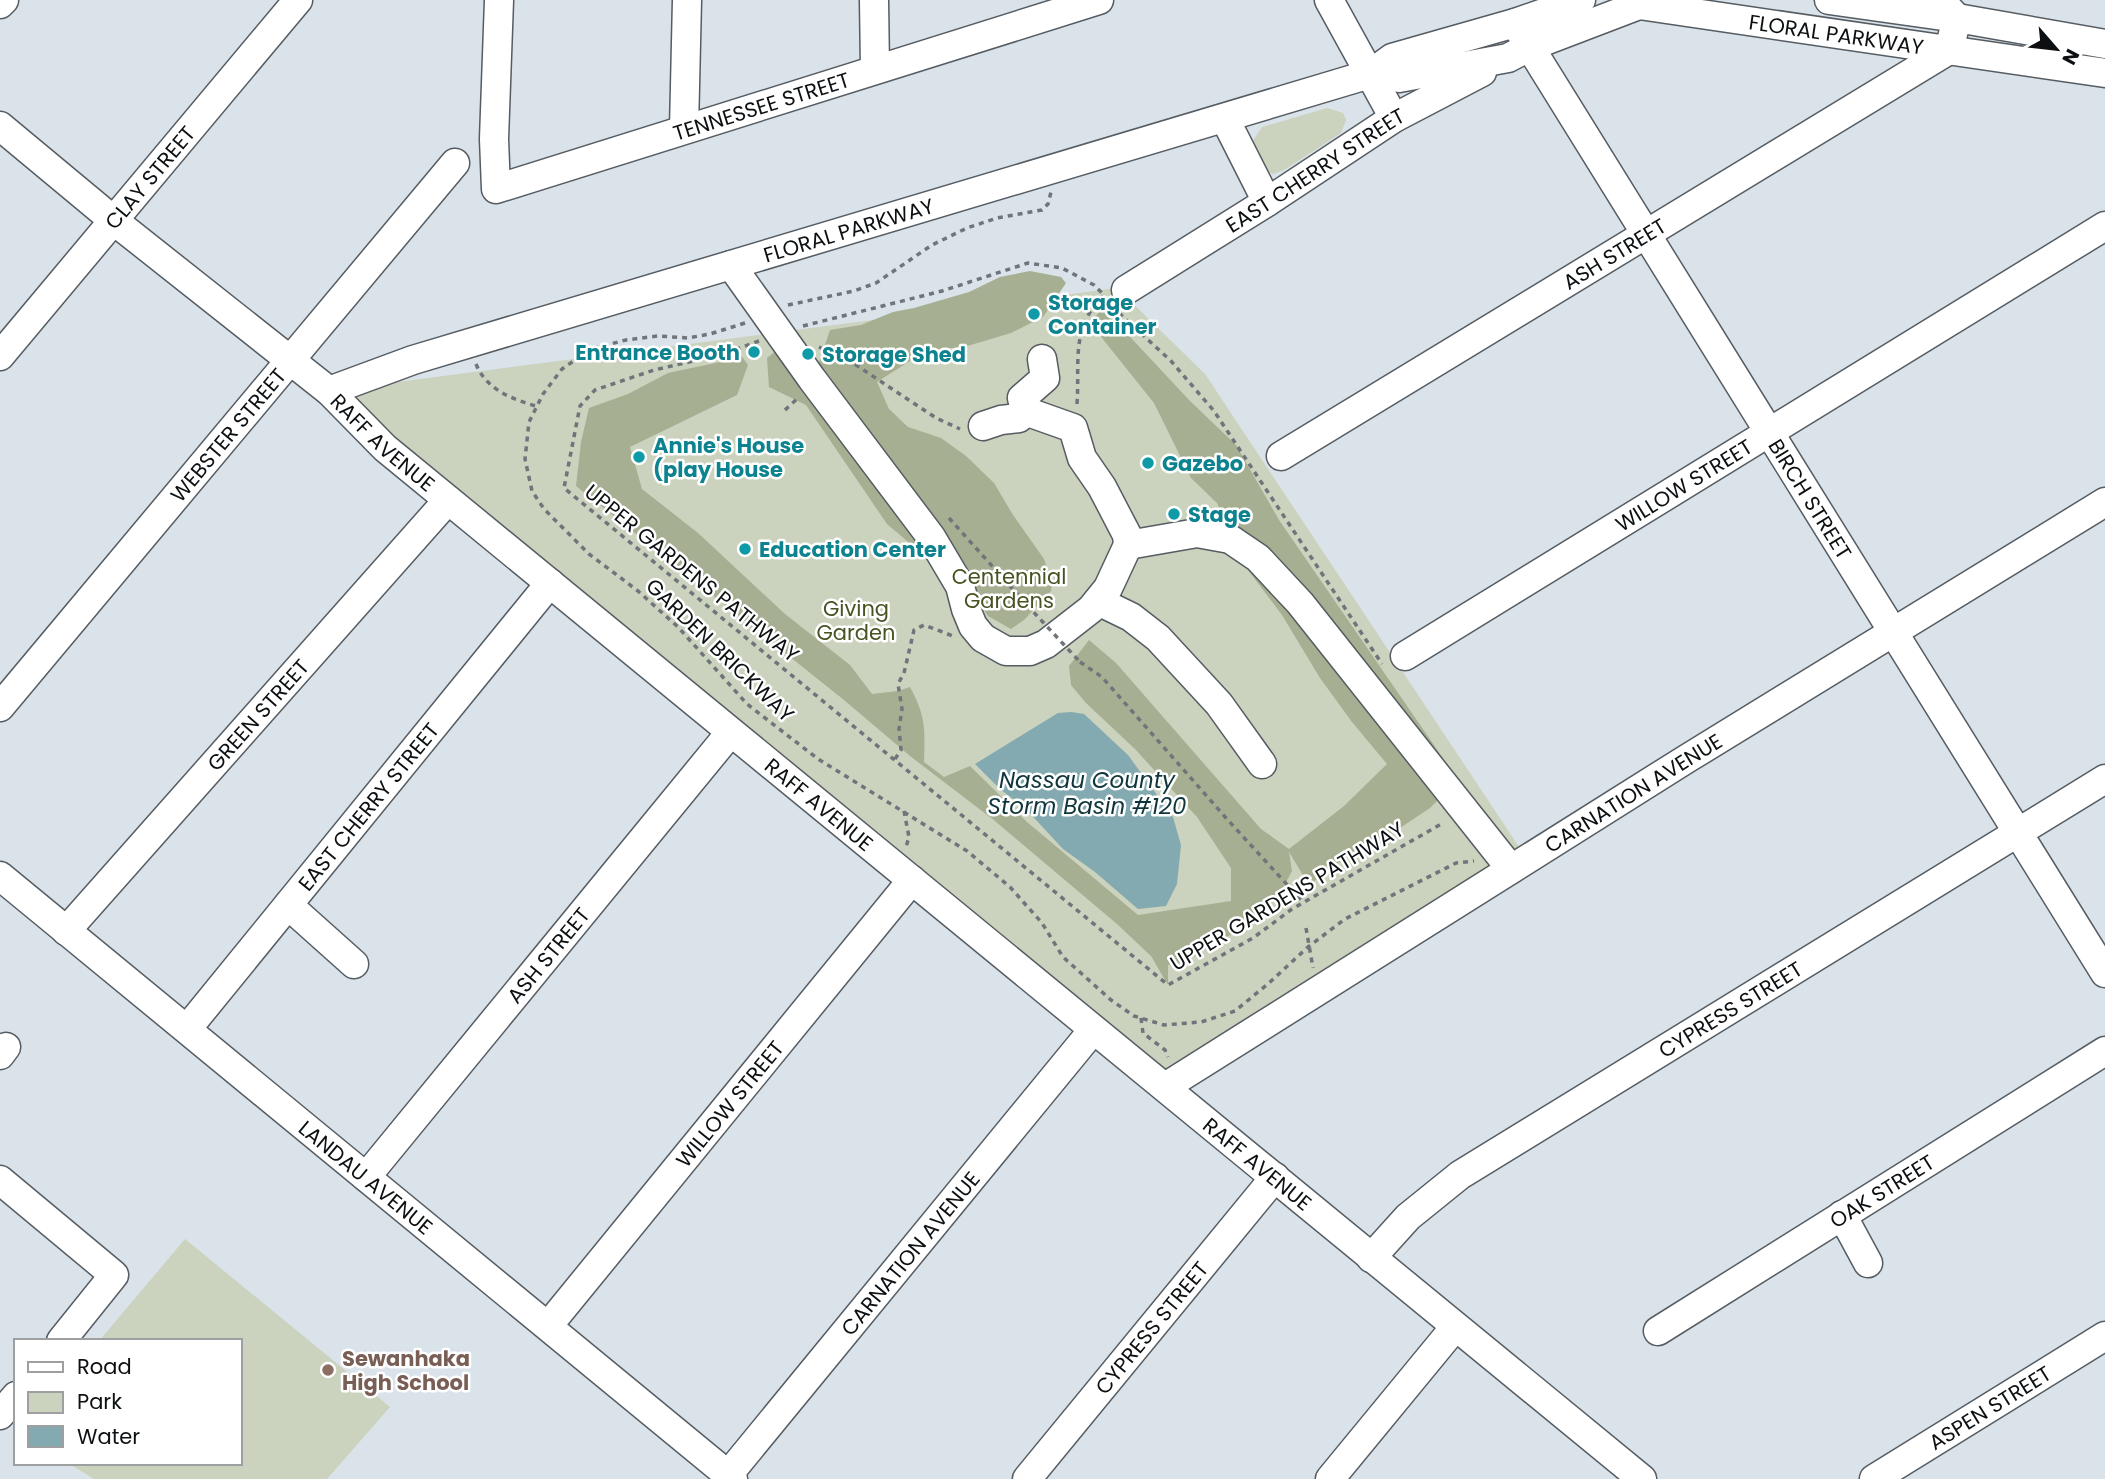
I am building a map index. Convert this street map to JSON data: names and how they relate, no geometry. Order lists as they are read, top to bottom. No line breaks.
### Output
{"streets":{"street":["FLORAL PARKWAY","TENNESSEE STREET","EAST CHERRY STREET","CLAY STREET","ASH STREET","WEBSTER STREET","RAFF AVENUE","WILLOW STREET","BIRCH STREET","GREEN STREET","CARNATION AVENUE","CYPRESS STREET","LANDAU AVENUE","OAK STREET","ASPEN STREET"],"path":["UPPER GARDENS PATHWAY","GARDEN BRICKWAY"]},"crossings":[["FLORAL PARKWAY","EAST CHERRY STREET"],["FLORAL PARKWAY","ASH STREET"],["FLORAL PARKWAY","RAFF AVENUE"],["FLORAL PARKWAY","BIRCH STREET"],["FLORAL PARKWAY","GARDEN BRICKWAY"],["EAST CHERRY STREET","RAFF AVENUE"],["EAST CHERRY STREET","BIRCH STREET"],["EAST CHERRY STREET","UPPER GARDENS PATHWAY"],["EAST CHERRY STREET","LANDAU AVENUE"],["CLAY STREET","RAFF AVENUE"],["ASH STREET","RAFF AVENUE"],["ASH STREET","BIRCH STREET"],["ASH STREET","LANDAU AVENUE"],["WEBSTER STREET","RAFF AVENUE"],["RAFF AVENUE","WILLOW STREET"],["RAFF AVENUE","GREEN STREET"],["RAFF AVENUE","CARNATION AVENUE"],["RAFF AVENUE","CYPRESS STREET"],["WILLOW STREET","BIRCH STREET"],["WILLOW STREET","UPPER GARDENS PATHWAY"],["WILLOW STREET","LANDAU AVENUE"],["BIRCH STREET","CARNATION AVENUE"],["BIRCH STREET","CYPRESS STREET"],["UPPER GARDENS PATHWAY","GARDEN BRICKWAY"],["GARDEN BRICKWAY","CARNATION AVENUE"],["GREEN STREET","LANDAU AVENUE"],["CARNATION AVENUE","LANDAU AVENUE"]],"water":["Nassau County Storm Basin #120"],"parks":["Centennial Gardens","Giving Garden"],"places":["Storage Container","Entrance Booth","Storage Shed","Annie's House (play House","Gazebo","Stage","Education Center","Sewanhaka High School"],"legend":["Road","Park","Water"],"north":"bottom right"}
